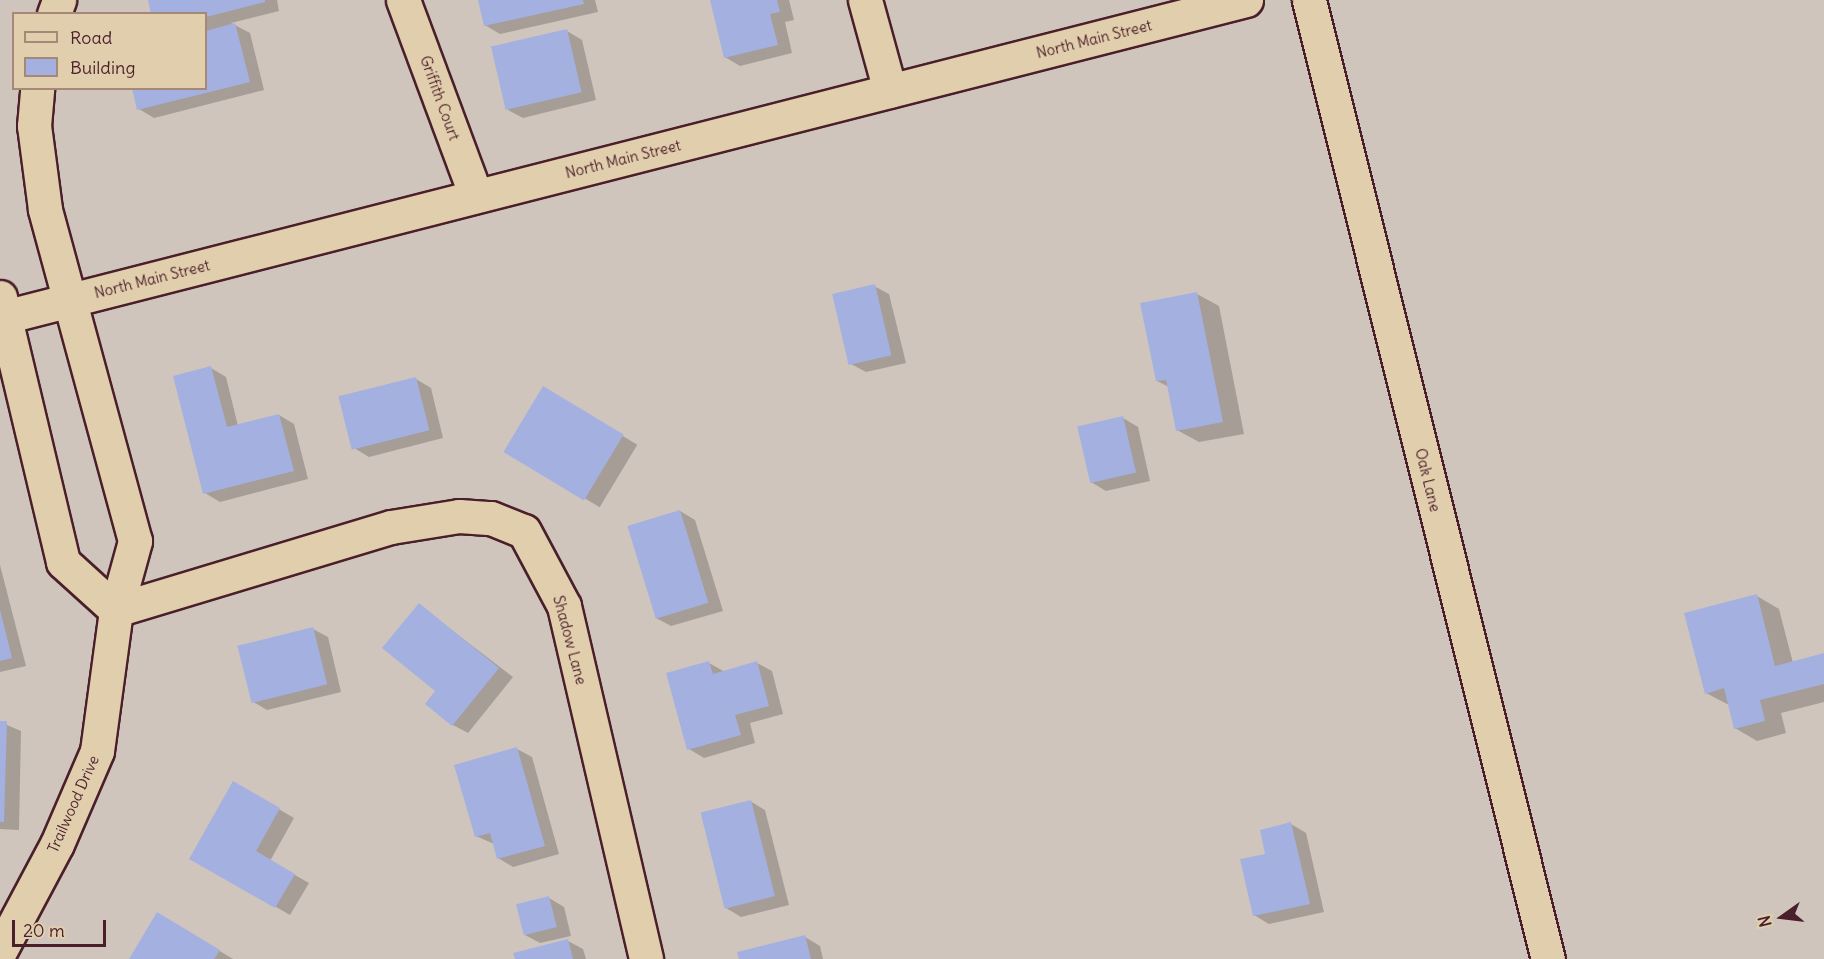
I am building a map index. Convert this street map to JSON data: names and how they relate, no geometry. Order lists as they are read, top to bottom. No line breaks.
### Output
{"streets":{"street":["North Main Street","Griffith Court","Oak Lane","Shadow Lane","Trailwood Drive"]},"crossings":[["North Main Street","Griffith Court"],["North Main Street","Trailwood Drive"],["Shadow Lane","Trailwood Drive"]],"legend":["Road","Building"],"scale_bar":"20 m","north":"left"}
